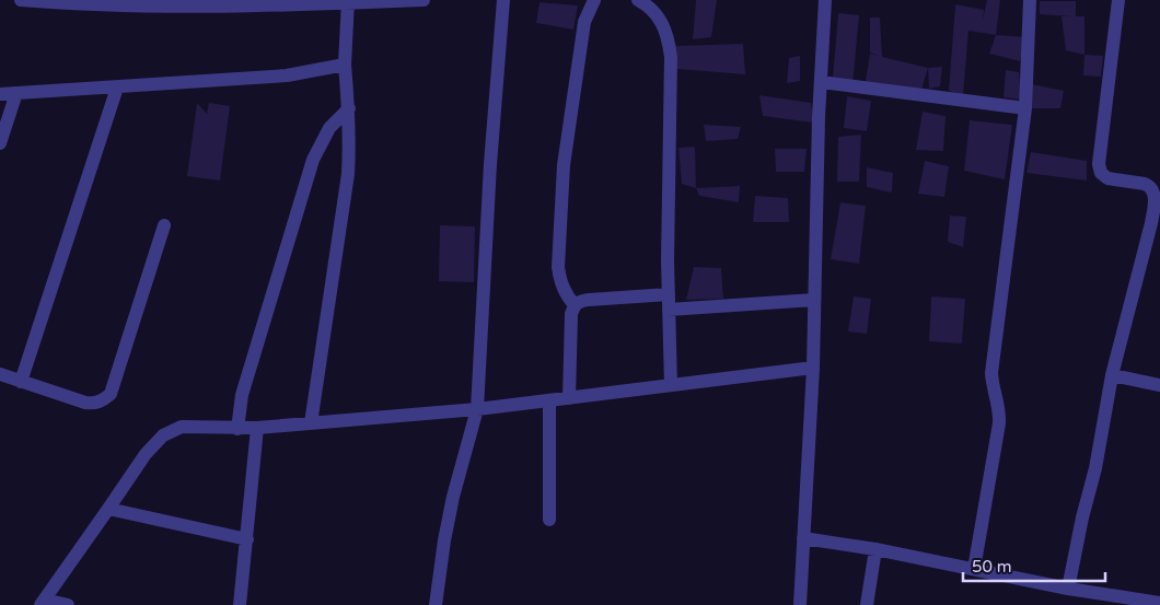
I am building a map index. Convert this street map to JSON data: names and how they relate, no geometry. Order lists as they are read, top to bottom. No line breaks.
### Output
{"scale_bar":"50 m"}
